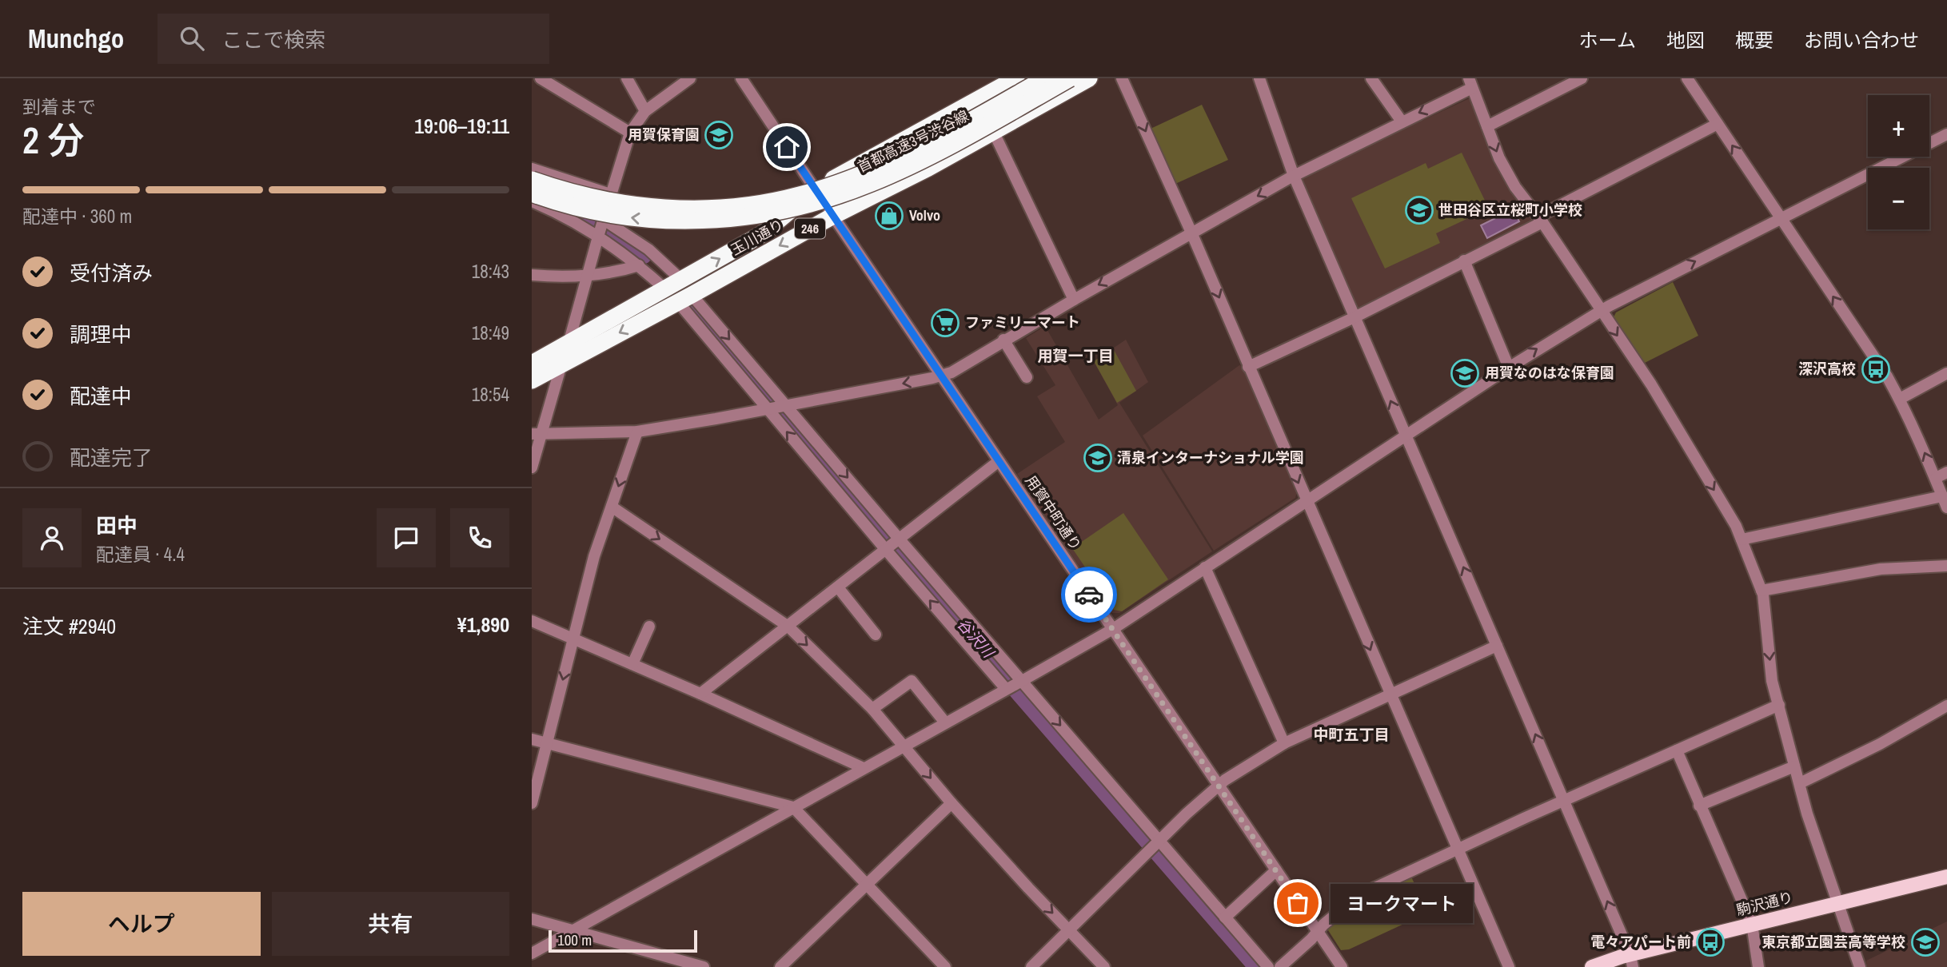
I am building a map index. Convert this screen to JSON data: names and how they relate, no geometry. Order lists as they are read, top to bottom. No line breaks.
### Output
{"streets":{"highway":["首都高速3号渋谷線","246","玉川通り"],"main road":["駒沢通り"],"street":["用賀中町通り"]},"crossings":[["玉川通り","用賀中町通り"]],"districts":["用賀一丁目","中町五丁目"],"water":["谷沢川"],"places":{"school or university":["用賀保育園","世田谷区立桜町小学校","用賀なのはな保育園","清泉インターナショナル学園","東京都立園芸高等学校"],"shop":["Volvo"],"supermarket":["ファミリーマート"],"bus stop":["深沢高校","電々アパート前"],"other":["ヨークマート"]},"scale_bar":"100 m","page":{"header":"Munchgo","search":"ここで検索","nav":["ホーム","地図","概要","お問い合わせ"],"heading":["2 分","到着まで","19:06–19:11"],"panel":["田中","配達員 · 4.4","注文 #2940","¥1,890"],"map_buttons":["+","−"],"bar":"配達中 · 360 m","list":[["受付済み","18:43"],["調理中","18:49"],["配達中","18:54"],"配達完了"],"buttons":["ヘルプ","共有"],"bubble":"ヨークマート","scale":"100 m"}}
